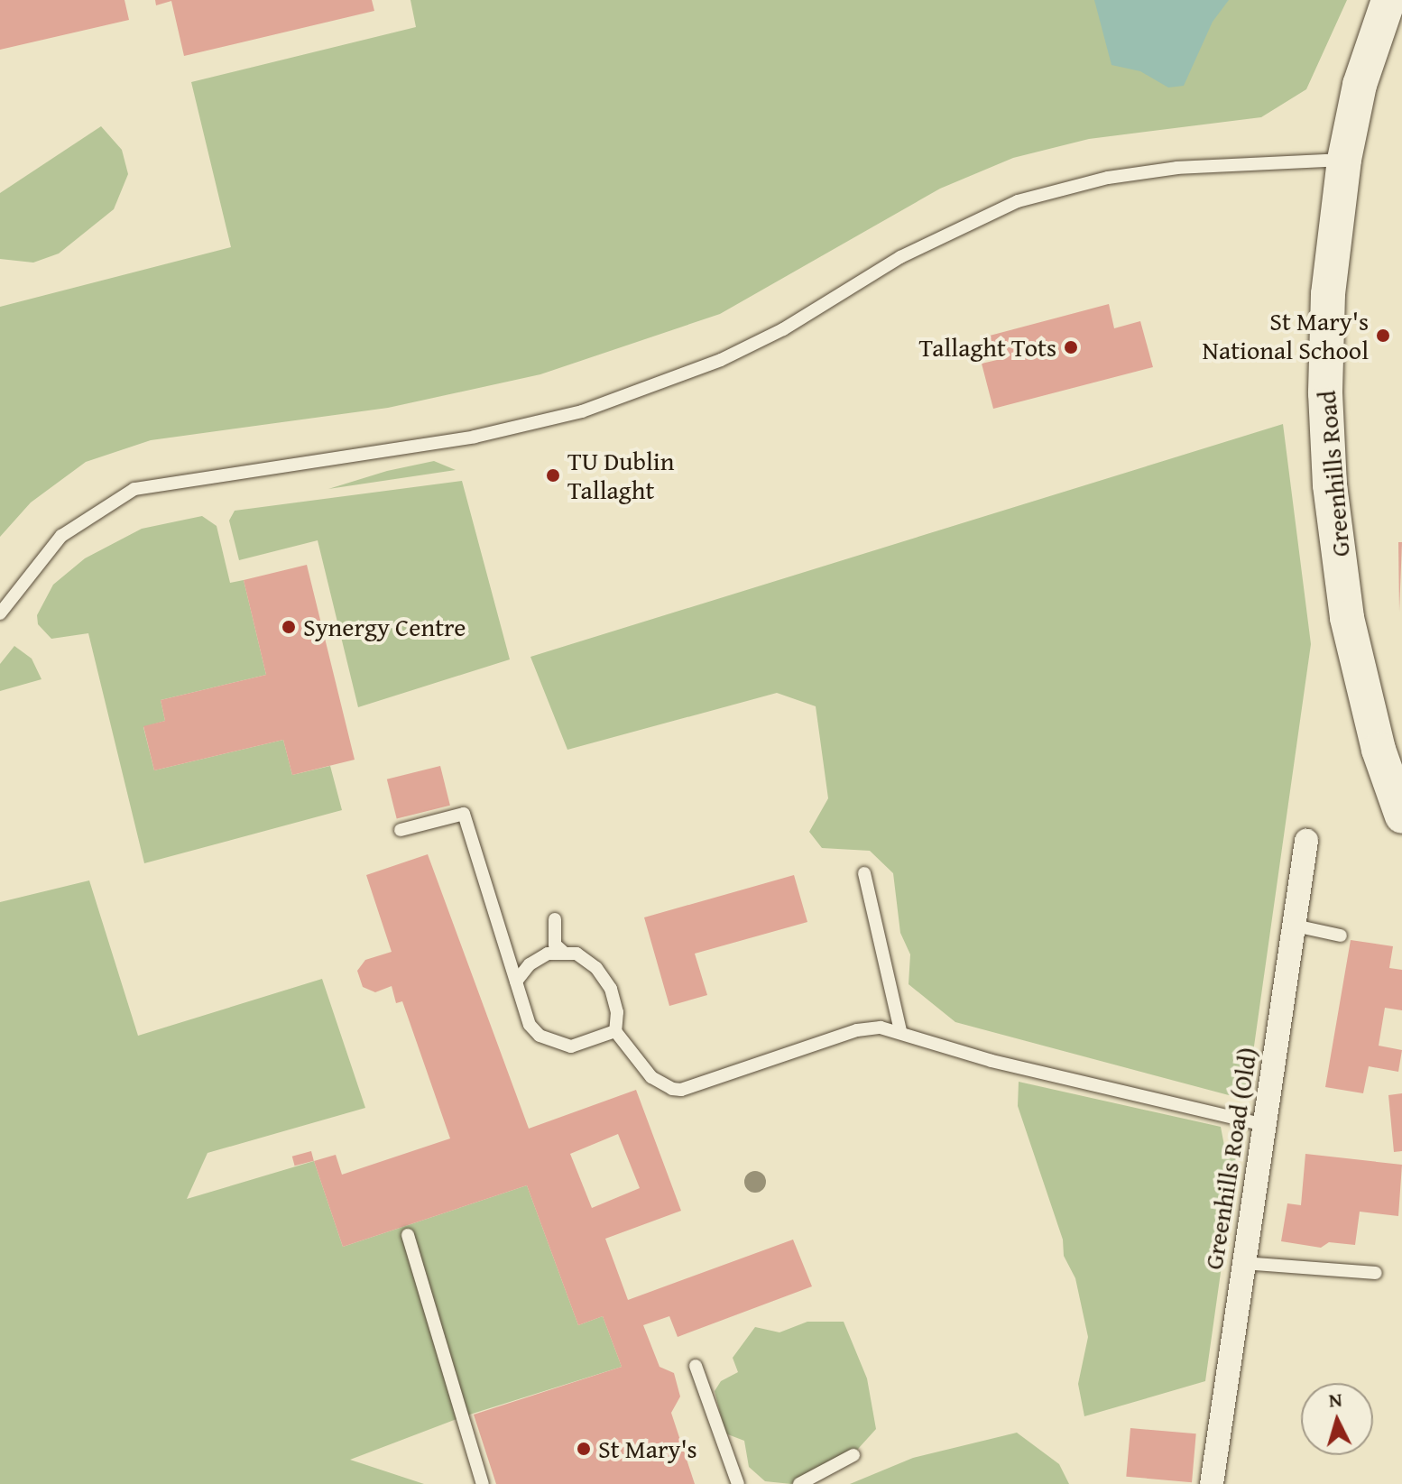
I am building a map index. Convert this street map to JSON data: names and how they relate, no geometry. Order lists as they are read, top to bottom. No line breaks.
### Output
{"streets":{"main road":["Greenhills Road"],"street":["Greenhills Road (Old)"]},"places":["St Mary's National School","Tallaght Tots","TU Dublin Tallaght","Synergy Centre","St Mary's"],"north":"top"}
